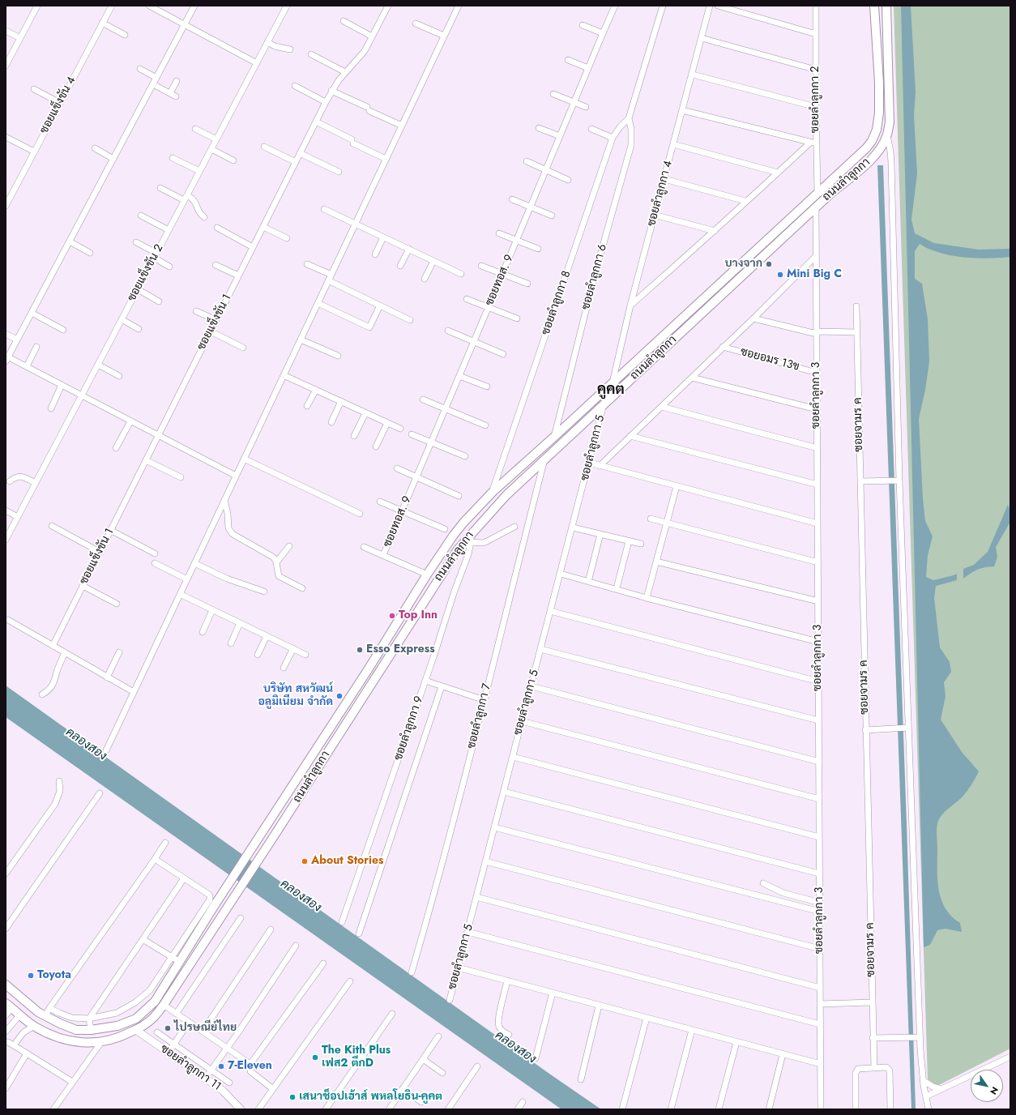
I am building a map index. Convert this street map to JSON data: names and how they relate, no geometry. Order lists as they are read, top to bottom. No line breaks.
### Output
{"streets":{"main road":["ถนนลำลูกกา"],"street":["ซอยลำลูกกา 2","ซอยแข็งขัน 4","ซอยลำลูกกา 4","ซอยแข็งขัน 2","ซอยลำลูกกา 6","ซอยทอส. 9","ซอยลำลูกกา 8","ซอยแข็งขัน 1","ซอยอมร 13ข","ซอยลำลูกกา 3","ซอยจามร ค","ซอยลำลูกกา 5","ซอยลำลูกกา 7","ซอยลำลูกกา 9","ซอยลำลูกกา 11"]},"crossings":[["ซอยลำลูกกา 2","ถนนลำลูกกา"],["ถนนลำลูกกา","ซอยลำลูกกา 4"],["ถนนลำลูกกา","ซอยลำลูกกา 6"],["ถนนลำลูกกา","ซอยลำลูกกา 8"],["ถนนลำลูกกา","ซอยลำลูกกา 3"],["ถนนลำลูกกา","ซอยลำลูกกา 5"],["ถนนลำลูกกา","ซอยลำลูกกา 7"],["ถนนลำลูกกา","ซอยลำลูกกา 9"],["ถนนลำลูกกา","ซอยลำลูกกา 11"],["ซอยลำลูกกา 6","ซอยลำลูกกา 8"],["ซอยอมร 13ข","ซอยลำลูกกา 3"]],"districts":["คูคต"],"water":["คลองสอง"],"places":["บางจาก","Mini Big C","Top Inn","Esso Express","บริษัท สหวัฒน์ อลูมิเนียม จำกัด","About Stories","Toyota","ไปรษณีย์ไทย","The Kith Plus เฟส2 ตึกD","7-Eleven","เสนาช็อปเฮ้าส์ พหลโยธิน-คูคต"],"north":"bottom right"}
